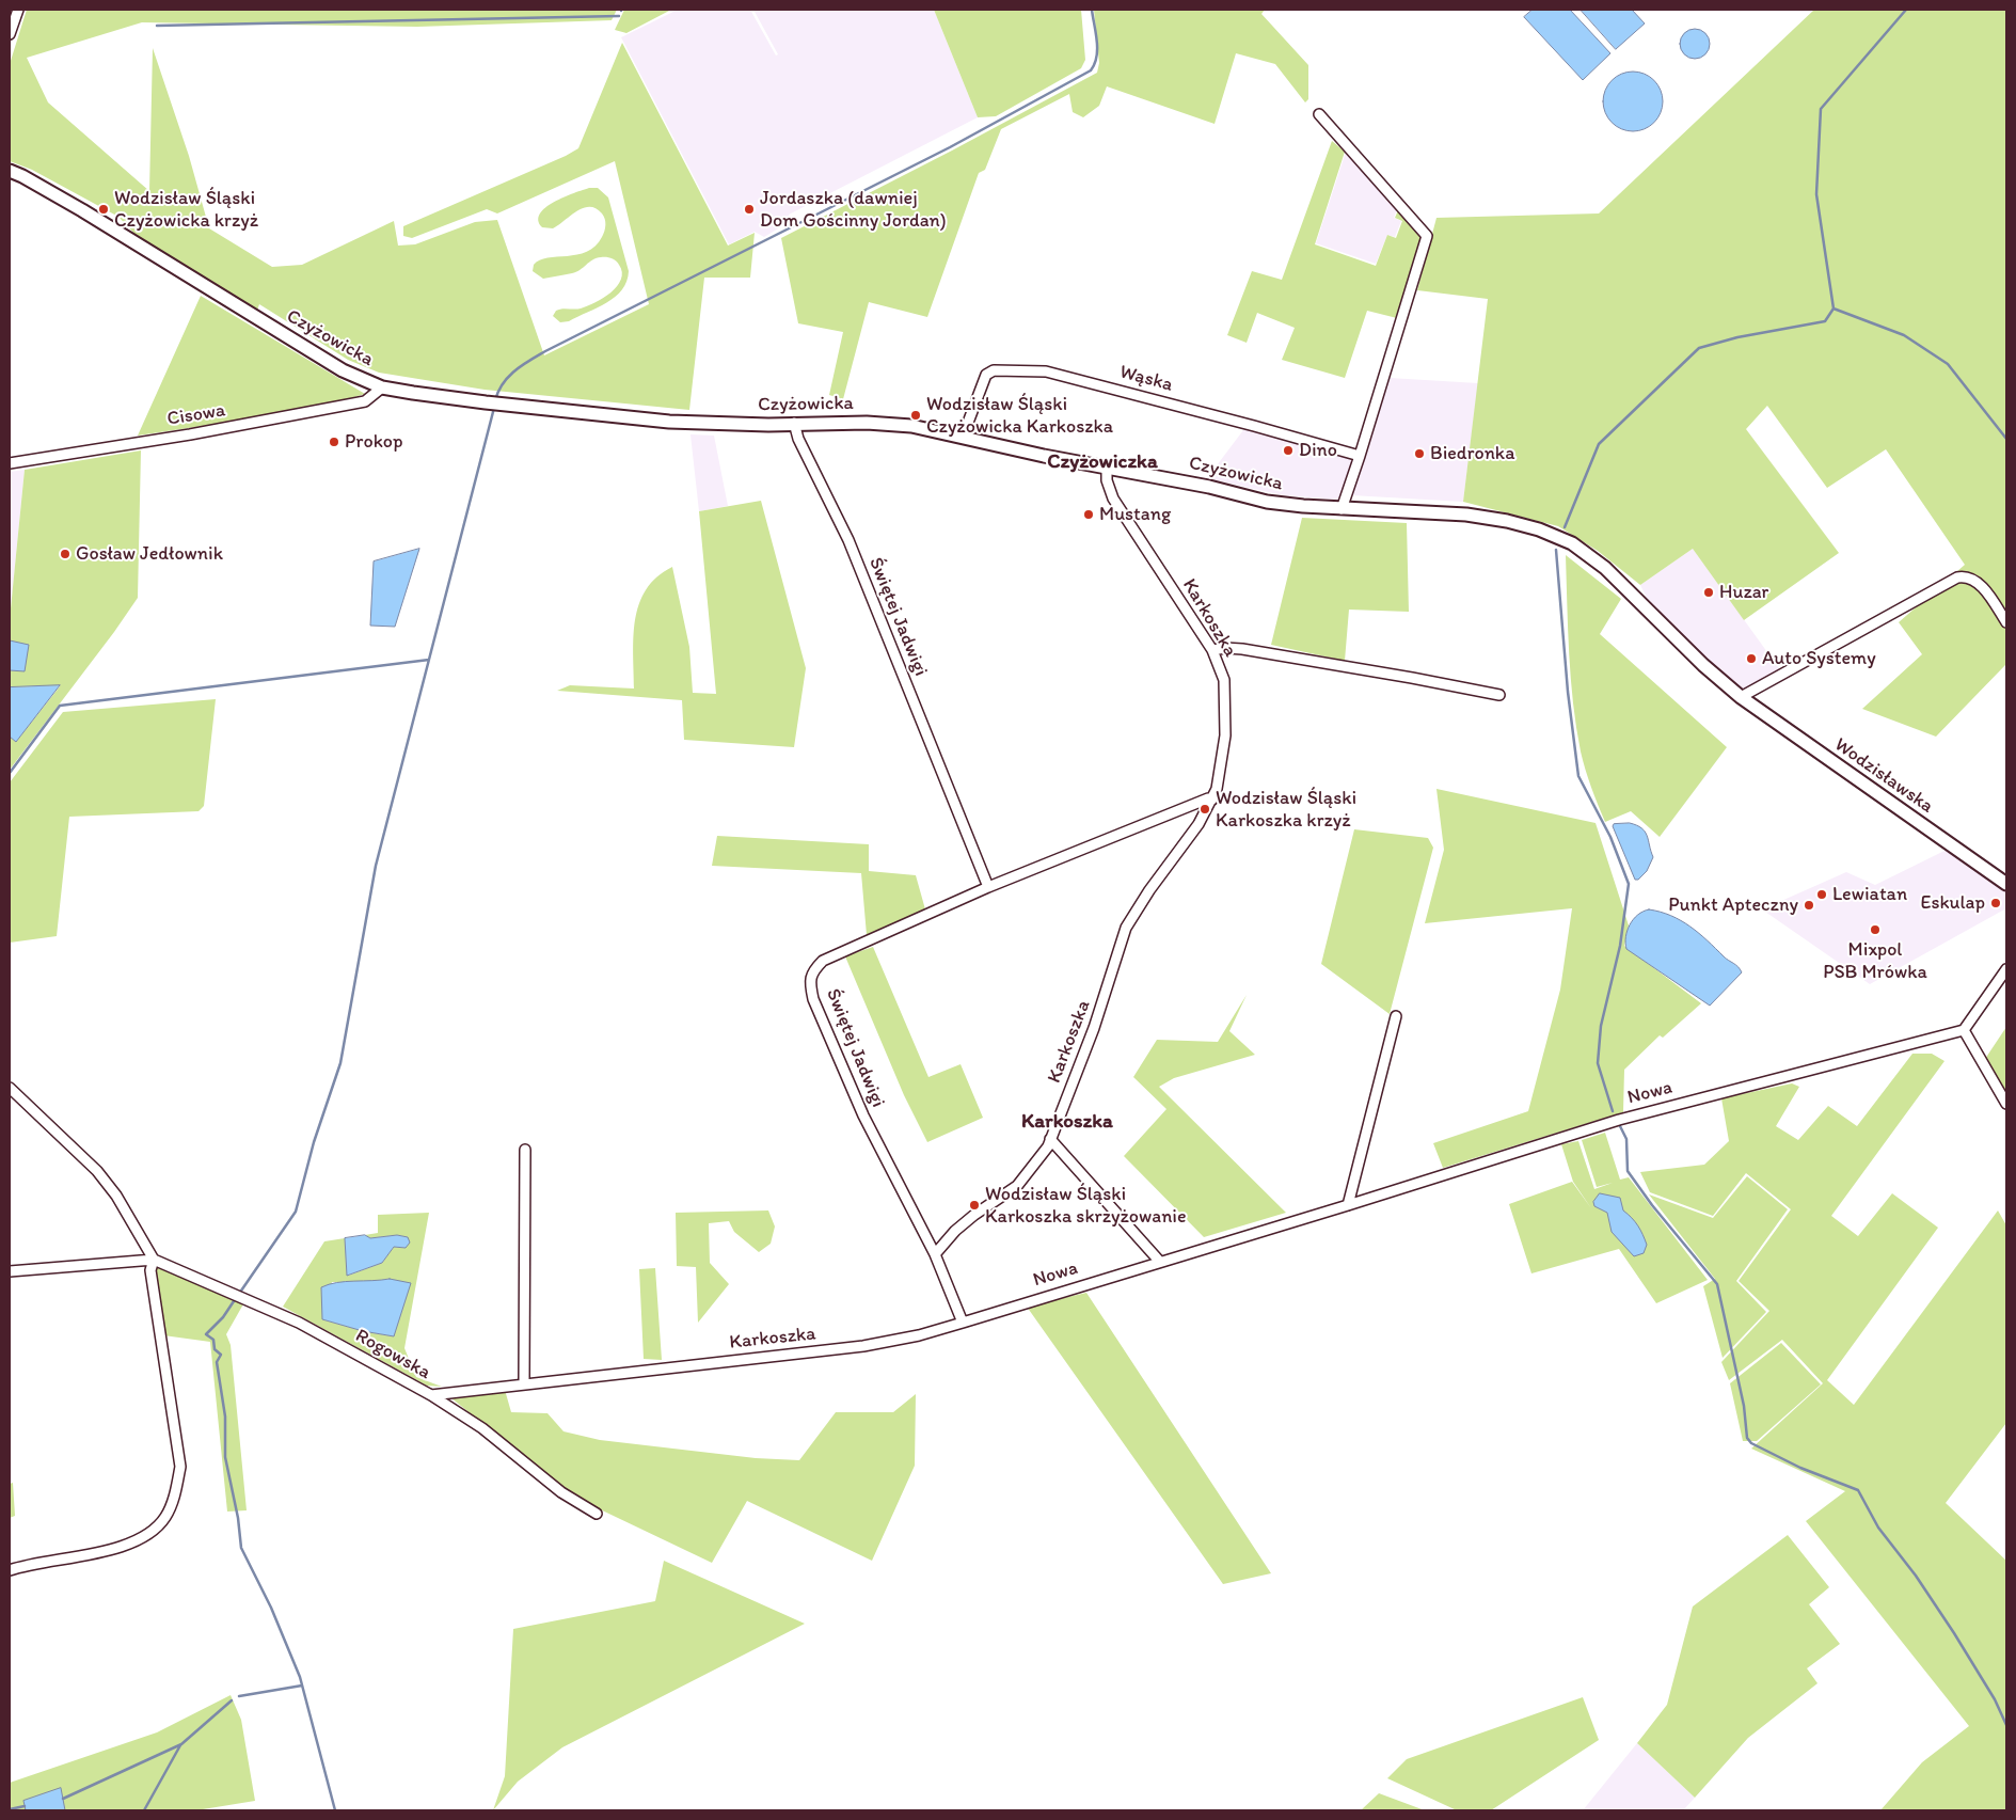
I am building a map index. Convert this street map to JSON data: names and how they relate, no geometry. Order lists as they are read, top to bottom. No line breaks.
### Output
{"streets":{"street":["Czyżowicka","Wąska","Cisowa","Świętej Jadwigi","Karkoszka","Wodzisławska","Nowa","Rogowska"]},"crossings":[["Czyżowicka","Wąska"],["Czyżowicka","Cisowa"],["Czyżowicka","Świętej Jadwigi"],["Czyżowicka","Karkoszka"],["Czyżowicka","Wodzisławska"],["Świętej Jadwigi","Karkoszka"],["Karkoszka","Nowa"],["Karkoszka","Rogowska"]],"districts":["Czyżowiczka","Karkoszka"],"places":["Wodzisław Śląski Czyżowicka krzyż","Jordaszka (dawniej Dom Gościnny Jordan)","Wodzisław Śląski Czyżowicka Karkoszka","Prokop","Dino","Biedronka","Mustang","Gosław Jedłownik","Huzar","Auto Systemy","Wodzisław Śląski Karkoszka krzyż","Lewiatan","Eskulap","Punkt Apteczny","Mixpol PSB Mrówka","Wodzisław Śląski Karkoszka skrzyżowanie"]}
